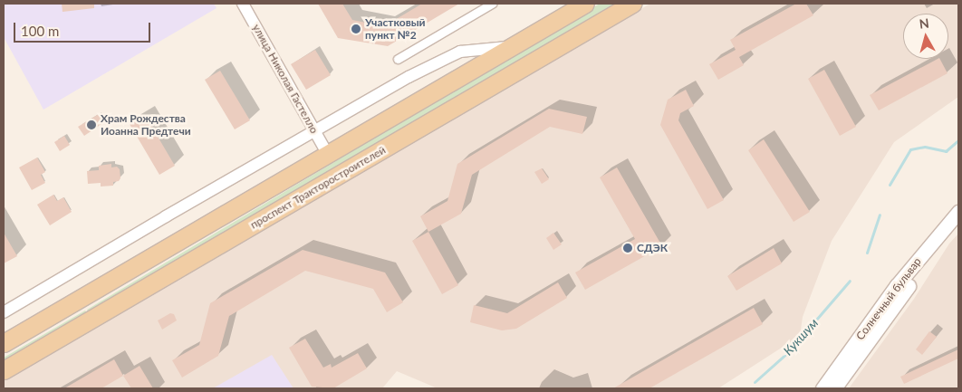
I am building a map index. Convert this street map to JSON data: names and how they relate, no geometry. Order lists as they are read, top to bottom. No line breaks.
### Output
{"streets":{"main road":["проспект Тракторостроителей"],"street":["улица Николая Гастелло","Солнечный бульвар"]},"crossings":[["улица Николая Гастелло","проспект Тракторостроителей"]],"water":["Кукшум"],"places":["Участковый пункт №2","Храм Рождества Иоанна Предтечи","СДЭК"],"scale_bar":"100 m","north":"top"}
